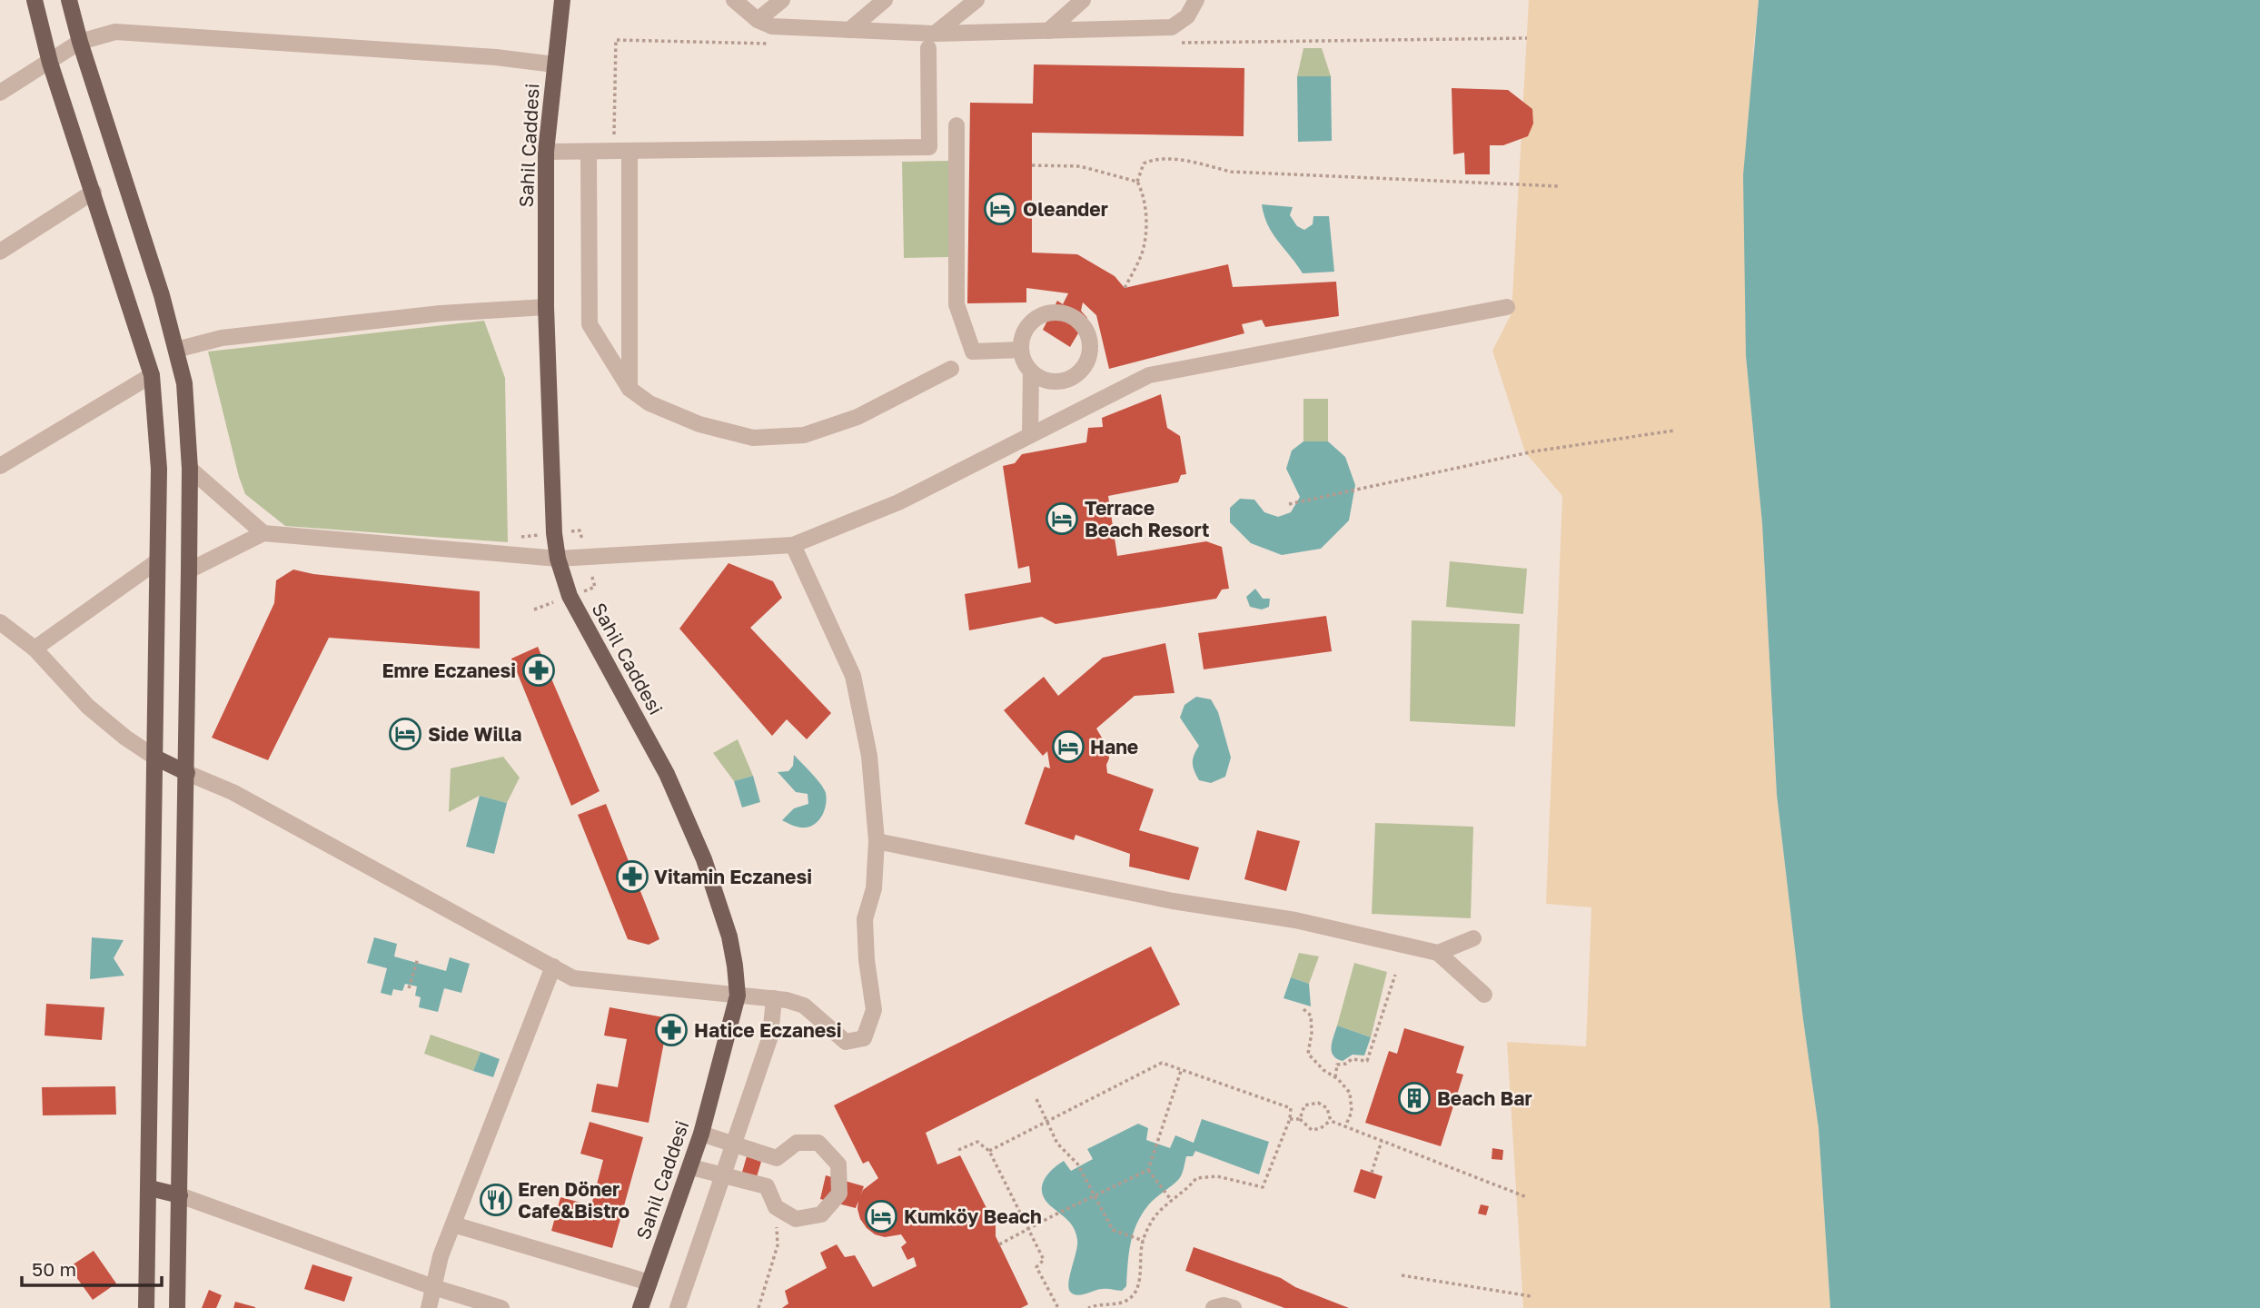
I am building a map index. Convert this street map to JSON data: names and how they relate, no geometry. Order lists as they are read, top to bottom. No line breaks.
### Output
{"streets":{"main road":["Sahil Caddesi"]},"places":{"hotel":["Oleander","Terrace Beach Resort","Side Willa","Hane","Kumköy Beach"],"pharmacy":["Emre Eczanesi","Vitamin Eczanesi","Hatice Eczanesi"],"building":["Beach Bar"],"restaurant":["Eren Döner Cafe&Bistro"]},"scale_bar":"50 m"}
